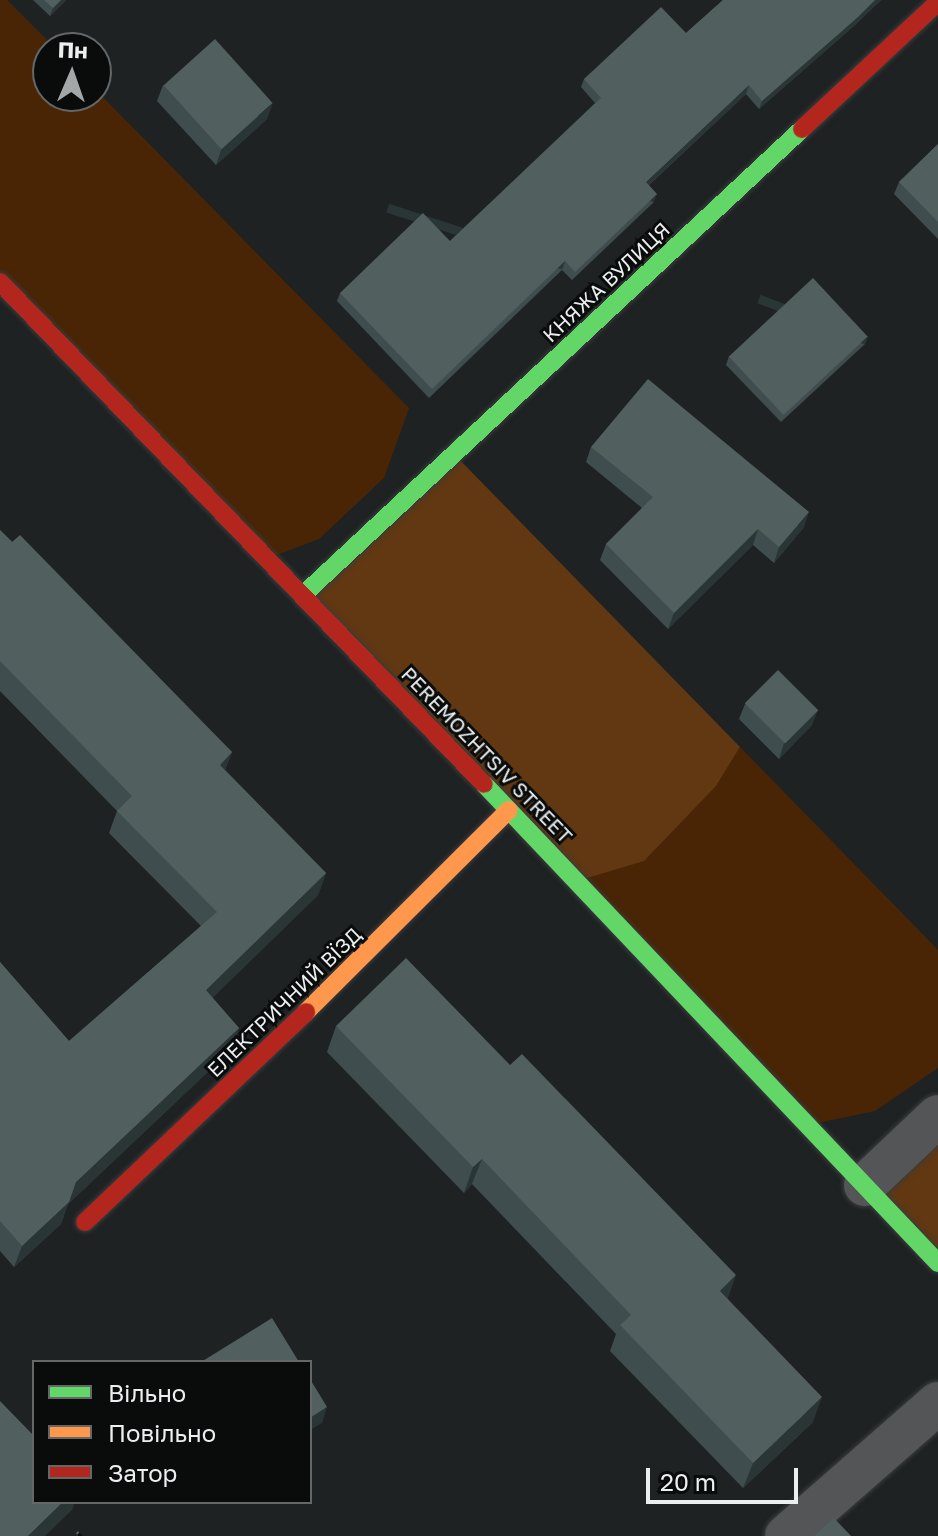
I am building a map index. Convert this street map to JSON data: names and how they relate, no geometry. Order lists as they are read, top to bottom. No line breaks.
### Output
{"streets":{"street":["КНЯЖА ВУЛИЦЯ","PEREMOZHTSIV STREET","ЕЛЕКТРИЧНИЙ ВЇЗД"]},"crossings":[["КНЯЖА ВУЛИЦЯ","PEREMOZHTSIV STREET"],["PEREMOZHTSIV STREET","ЕЛЕКТРИЧНИЙ ВЇЗД"]],"legend":["Вільно","Повільно","Затор"],"scale_bar":"20 m","north":"top"}
